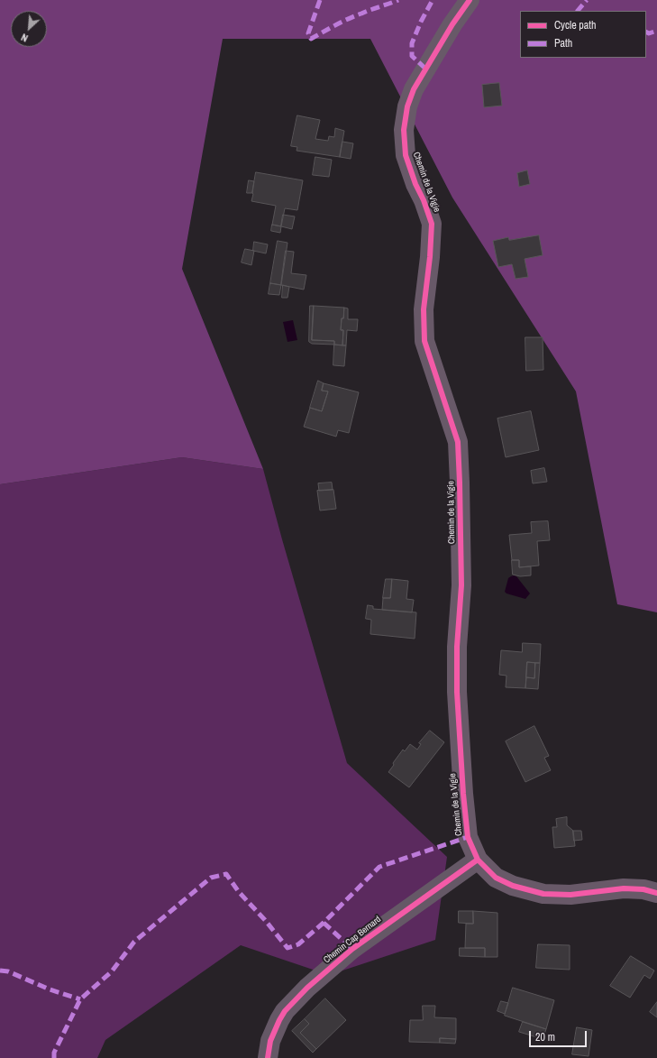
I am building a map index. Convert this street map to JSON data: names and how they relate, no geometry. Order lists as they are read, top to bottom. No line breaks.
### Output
{"streets":{"street":["Chemin de la Vigie","Chemin Cap Bernard"]},"crossings":[["Chemin de la Vigie","Chemin Cap Bernard"]],"legend":["Cycle path","Path"],"scale_bar":"20 m","north":"bottom left"}
